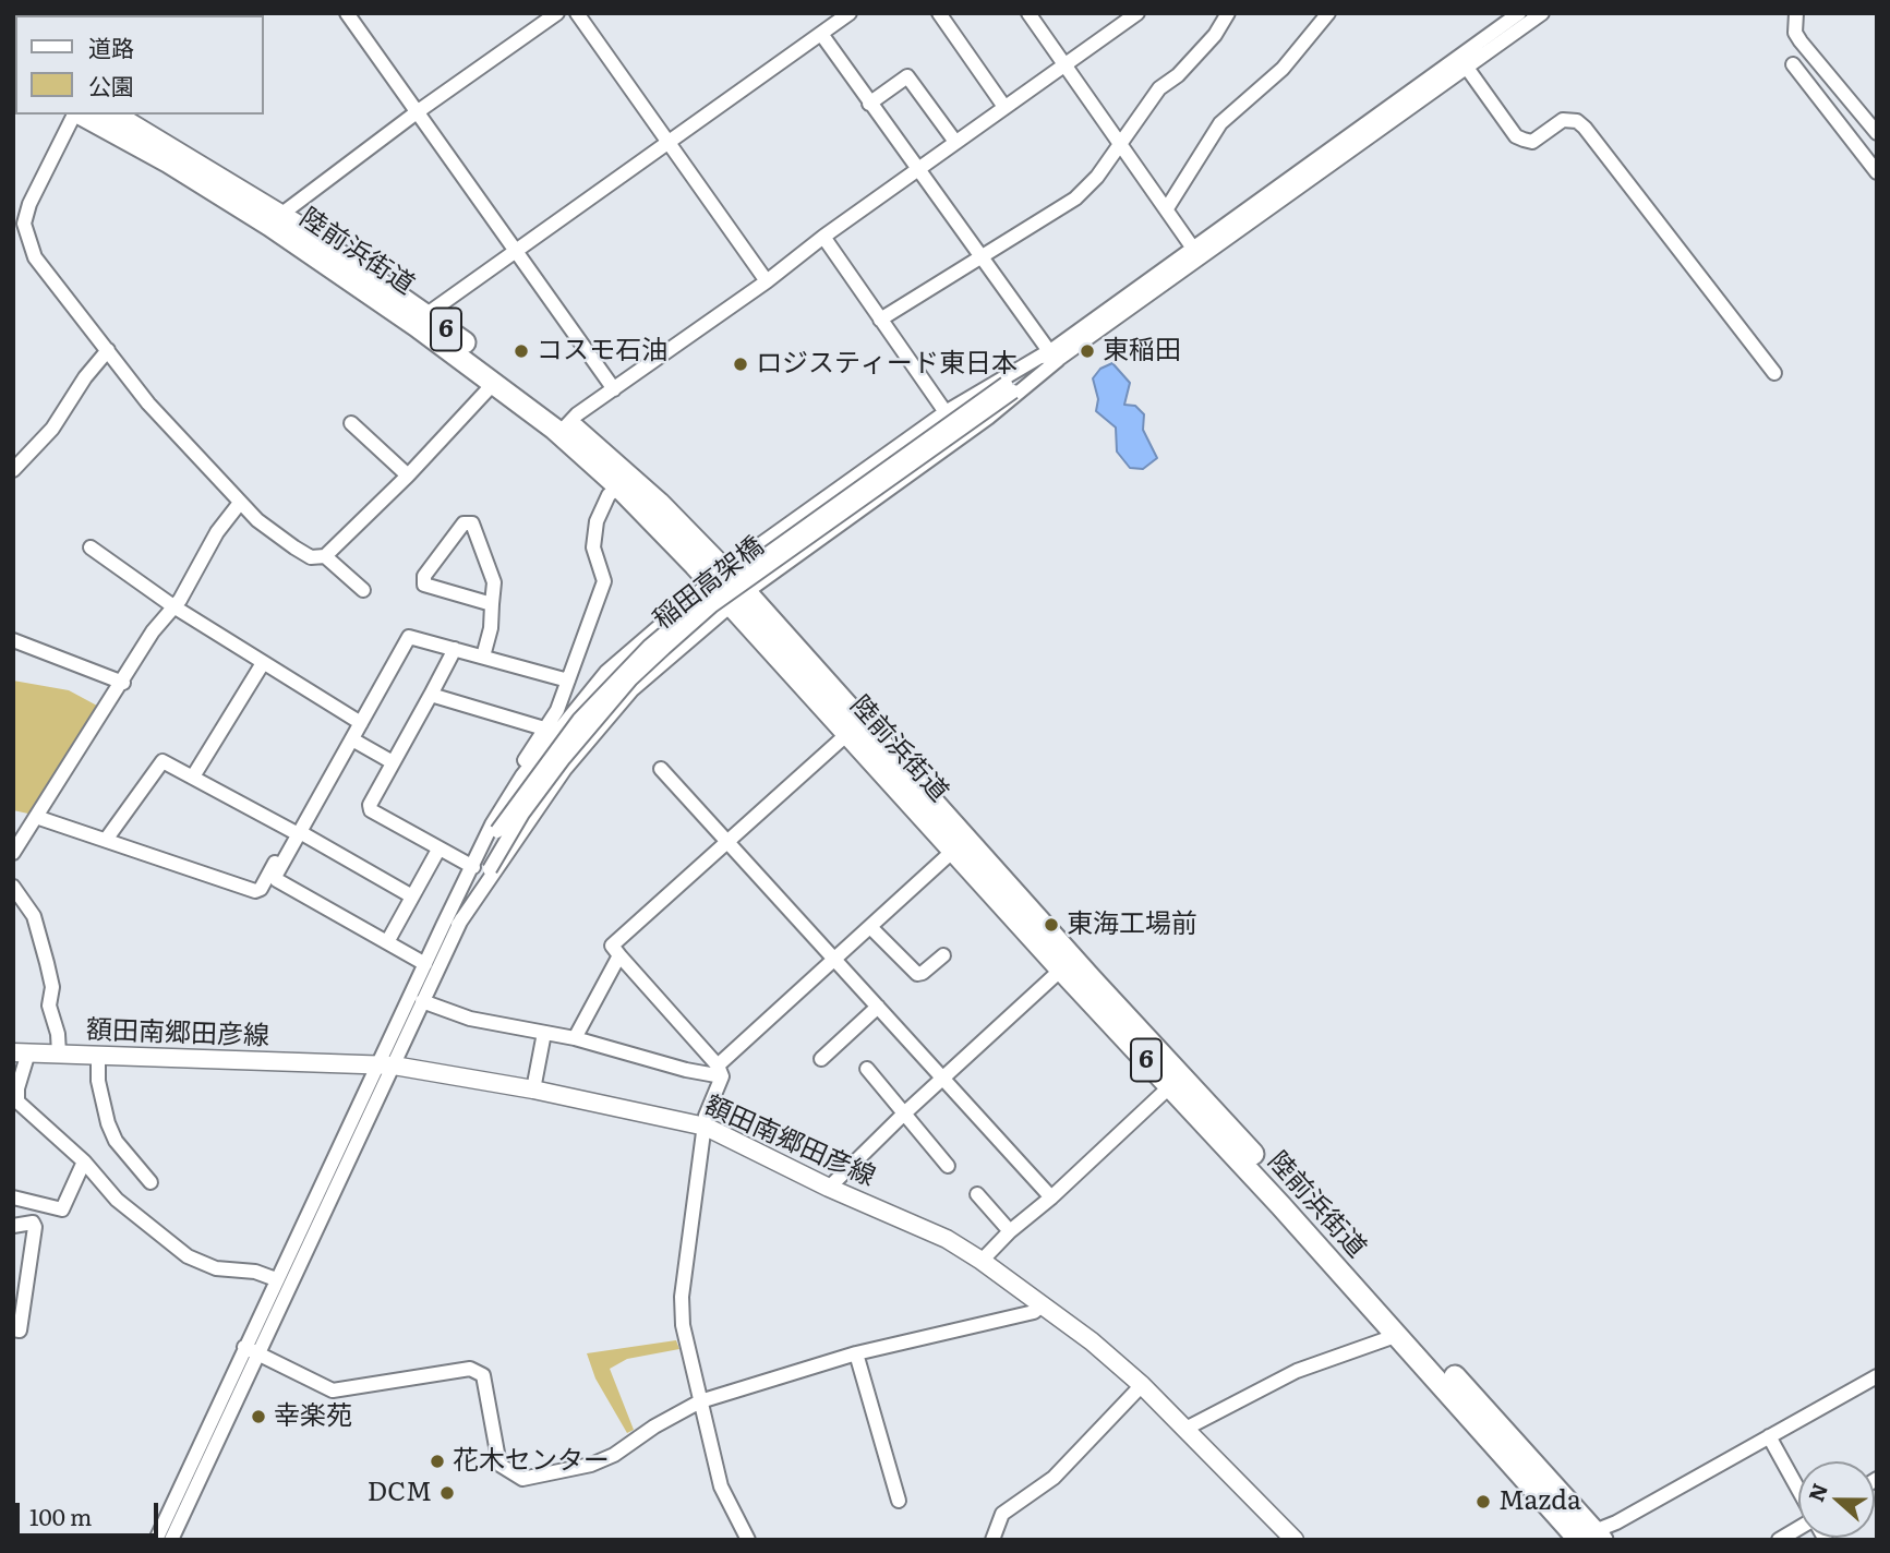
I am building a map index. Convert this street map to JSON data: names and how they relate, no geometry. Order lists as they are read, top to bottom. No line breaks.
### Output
{"streets":{"highway":["陸前浜街道","6"],"main road":["額田南郷田彦線"],"street":["稲田高架橋"]},"places":["コスモ石油","東稲田","ロジスティード東日本","東海工場前","幸楽苑","花木センター","DCM","Mazda"],"legend":["道路","公園"],"scale_bar":"100 m","north":"left"}
